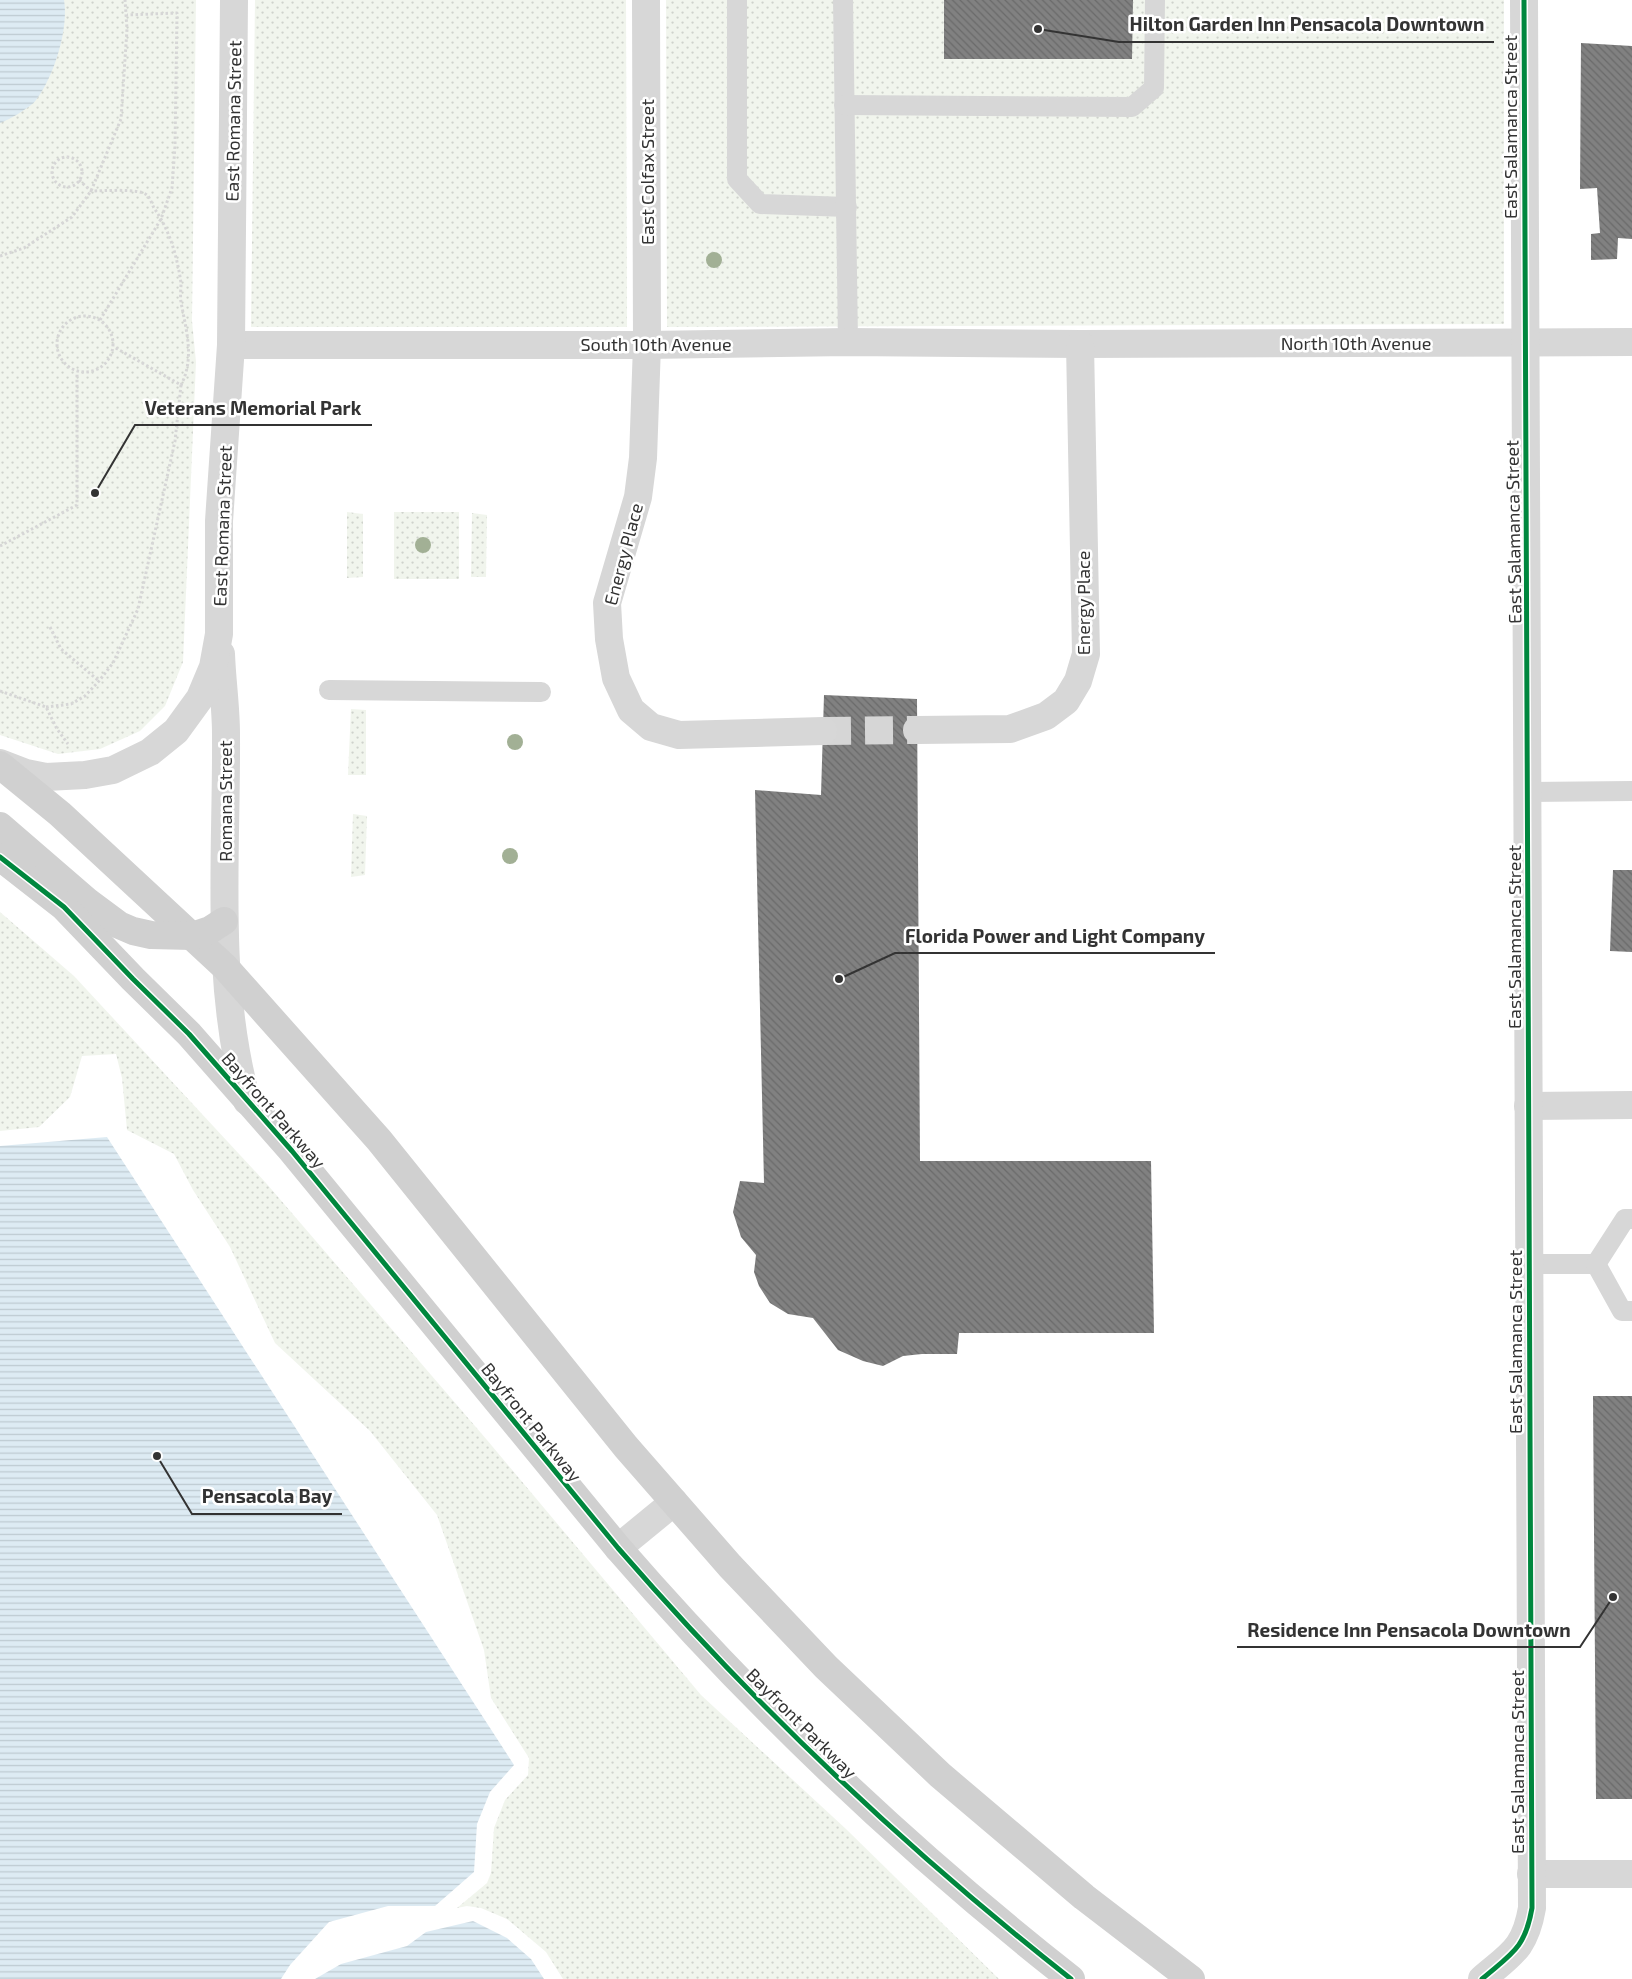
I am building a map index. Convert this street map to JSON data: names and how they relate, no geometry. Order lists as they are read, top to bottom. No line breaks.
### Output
{"streets":{"main road":["Bayfront Parkway"],"street":["East Romana Street","East Salamanca Street","East Colfax Street","North 10th Avenue","South 10th Avenue","Energy Place","Romana Street"]},"crossings":[["East Romana Street","South 10th Avenue"],["East Romana Street","Romana Street"],["East Salamanca Street","North 10th Avenue"],["East Colfax Street","South 10th Avenue"],["East Colfax Street","Energy Place"],["North 10th Avenue","South 10th Avenue"],["North 10th Avenue","Energy Place"],["South 10th Avenue","Energy Place"],["Romana Street","Bayfront Parkway"]],"places":["Hilton Garden Inn Pensacola Downtown","Veterans Memorial Park","Florida Power and Light Company","Pensacola Bay","Residence Inn Pensacola Downtown"]}
